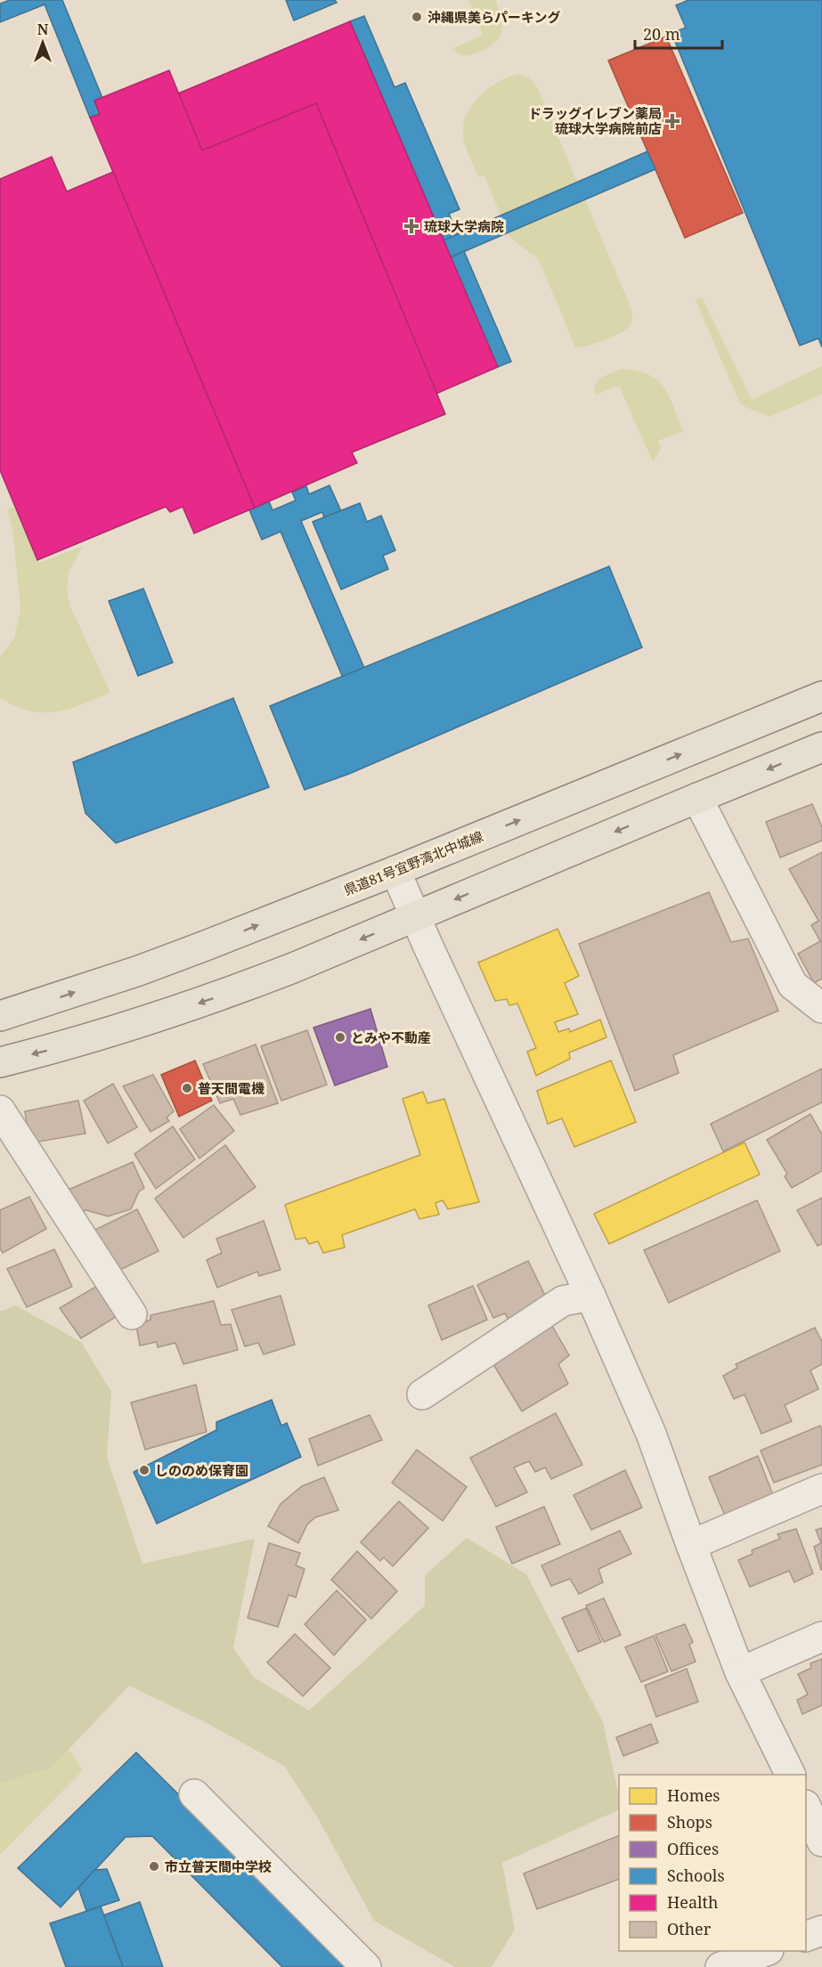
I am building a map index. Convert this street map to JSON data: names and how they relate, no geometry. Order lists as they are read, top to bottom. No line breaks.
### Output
{"streets":{"main road":["県道81号宜野湾北中城線"]},"places":{"other":["沖縄県美らパーキング","とみや不動産","普天間電機","しののめ保育園","市立普天間中学校"],"health":["ドラッグイレブン薬局 琉球大学病院前店","琉球大学病院"]},"legend":["Homes","Shops","Offices","Schools","Health","Other"],"scale_bar":"20 m","north":"top"}
